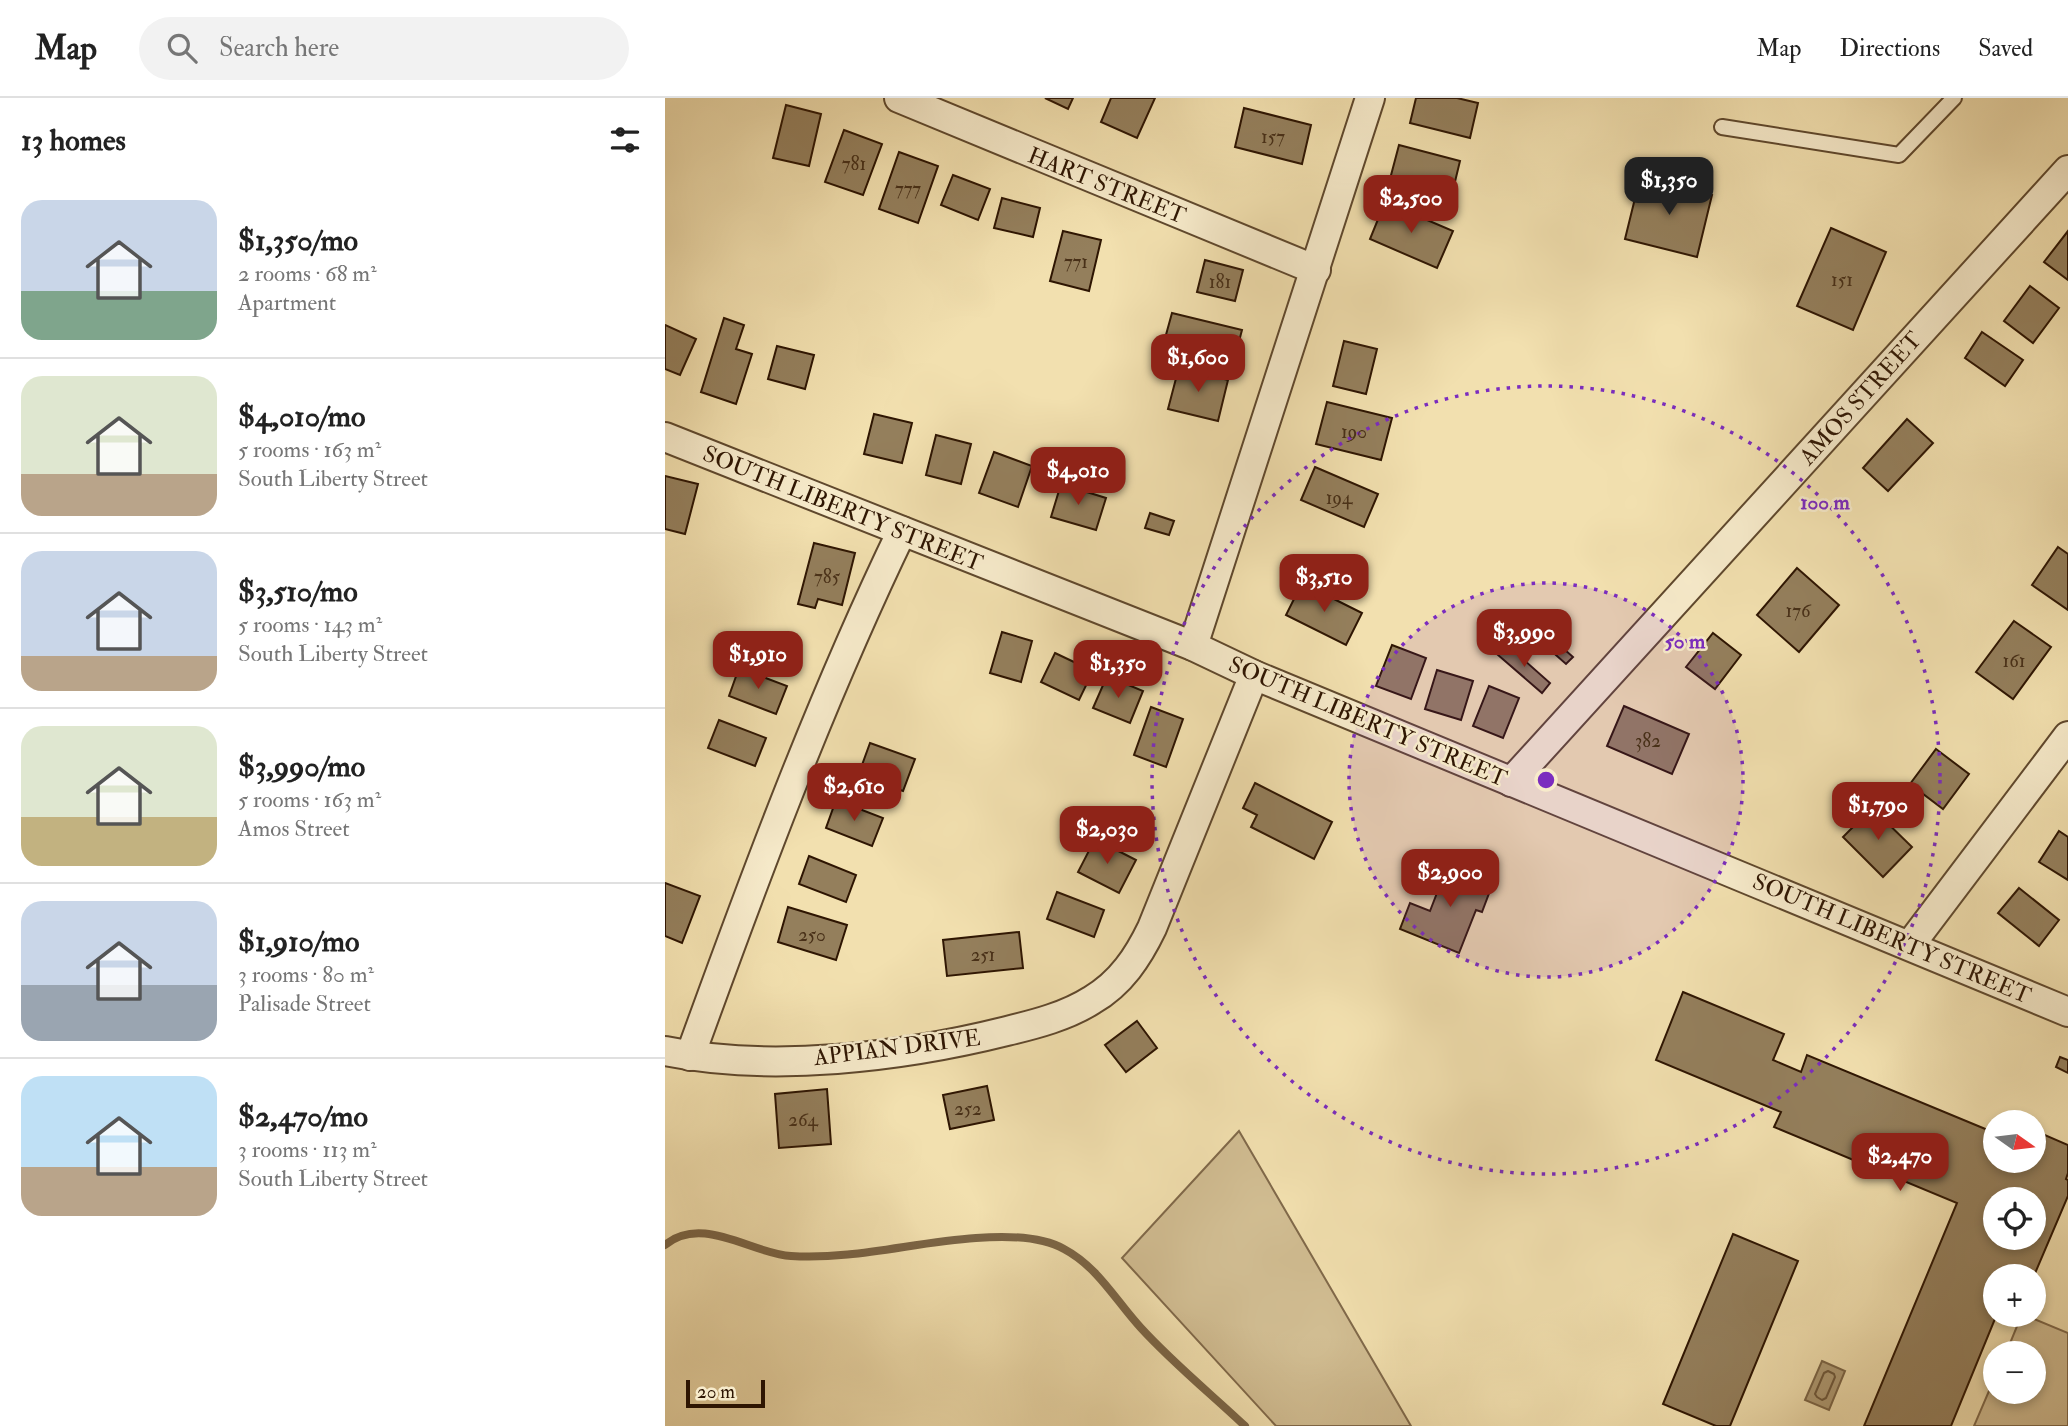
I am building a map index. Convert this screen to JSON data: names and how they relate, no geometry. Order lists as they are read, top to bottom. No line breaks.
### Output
{"streets":{"street":["HART STREET","AMOS STREET","SOUTH LIBERTY STREET","APPIAN DRIVE"]},"crossings":[["AMOS STREET","SOUTH LIBERTY STREET"],["SOUTH LIBERTY STREET","APPIAN DRIVE"]],"house_numbers":["157","781","777","771","151","181","190","194","785","176","161","382","250","251","252","264"],"scale_bar":"20 m","north":"right","page":{"header":"Map","search":"Search here","nav":["Map","Directions","Saved"],"heading":"13 homes","price":["$1,350","$2,500","$1,600","$4,010","$3,510","$3,990","$1,910","$1,350","$2,610","$1,790","$2,030","$2,900","$2,470"],"list":[{"name":"$1,350/mo","note":"2 rooms · 68 m² · Apartment"},{"name":"$4,010/mo","note":"5 rooms · 163 m² · South Liberty Street"},{"name":"$3,510/mo","note":"5 rooms · 143 m² · South Liberty Street"},{"name":"$3,990/mo","note":"5 rooms · 163 m² · Amos Street"},{"name":"$1,910/mo","note":"3 rooms · 80 m² · Palisade Street"},{"name":"$2,470/mo","note":"3 rooms · 113 m² · South Liberty Street"}],"map_buttons":["+","−"],"scale":"20 m"},"rings":["100 m","50 m"]}
